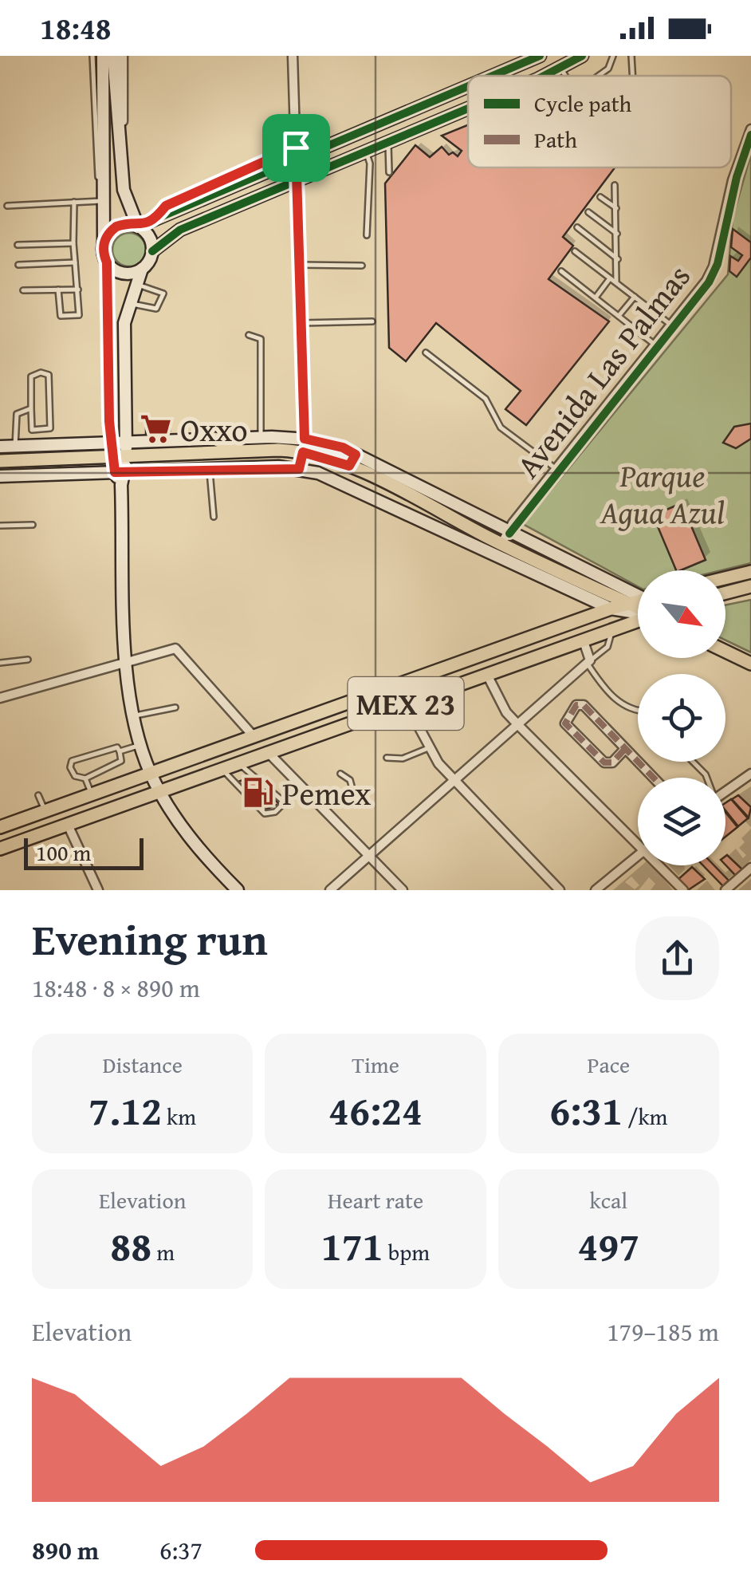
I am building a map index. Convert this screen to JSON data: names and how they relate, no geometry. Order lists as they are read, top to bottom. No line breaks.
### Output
{"streets":{"main road":["MEX 23"],"street":["Avenida Las Palmas"]},"parks":["Parque Agua Azul"],"places":{"supermarket":["Oxxo"],"fuel station":["Pemex"]},"legend":["Cycle path","Path"],"scale_bar":"100 m","north":"bottom right","page":{"status":"18:48","scale":"100 m","heading":["Evening run","18:48 · 8 × 890 m"],"stats":[["Distance","7.12 km"],["Time","46:24"],["Pace","6:31 /km"],["Elevation","88 m"],["Heart rate","171 bpm"],["kcal","497"]],"chart":["Elevation","179–185 m"],"list":[{"name":"890 m","note":"6:37"}]}}
